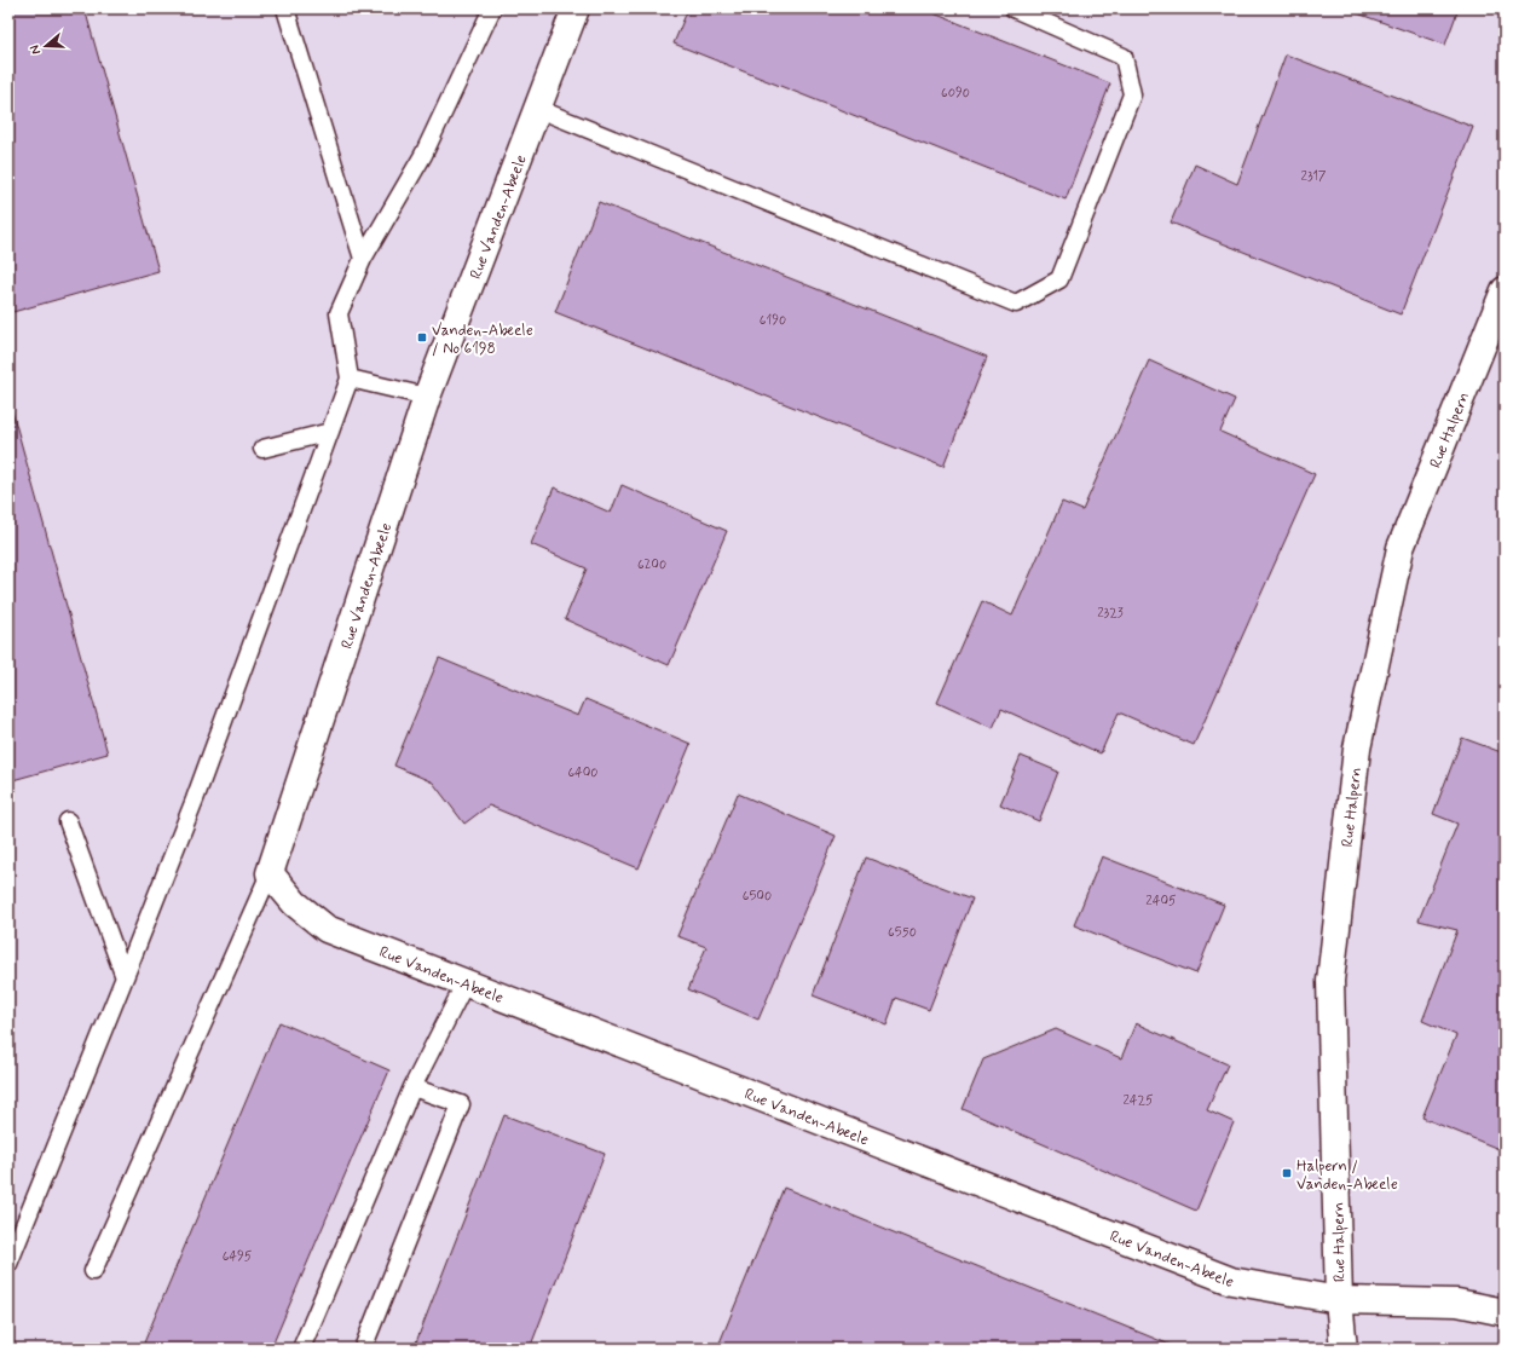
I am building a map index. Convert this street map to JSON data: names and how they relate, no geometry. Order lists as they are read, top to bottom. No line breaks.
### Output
{"streets":{"street":["Rue Vanden-Abeele","Rue Halpern"]},"crossings":[["Rue Vanden-Abeele","Rue Halpern"]],"places":{"transit":["Vanden-Abeele / No 6198","Halpern / Vanden-Abeele"]},"house_numbers":["6090","2317","6190","6200","2323","6400","6500","2405","6550","2425","6495"],"north":"left"}
